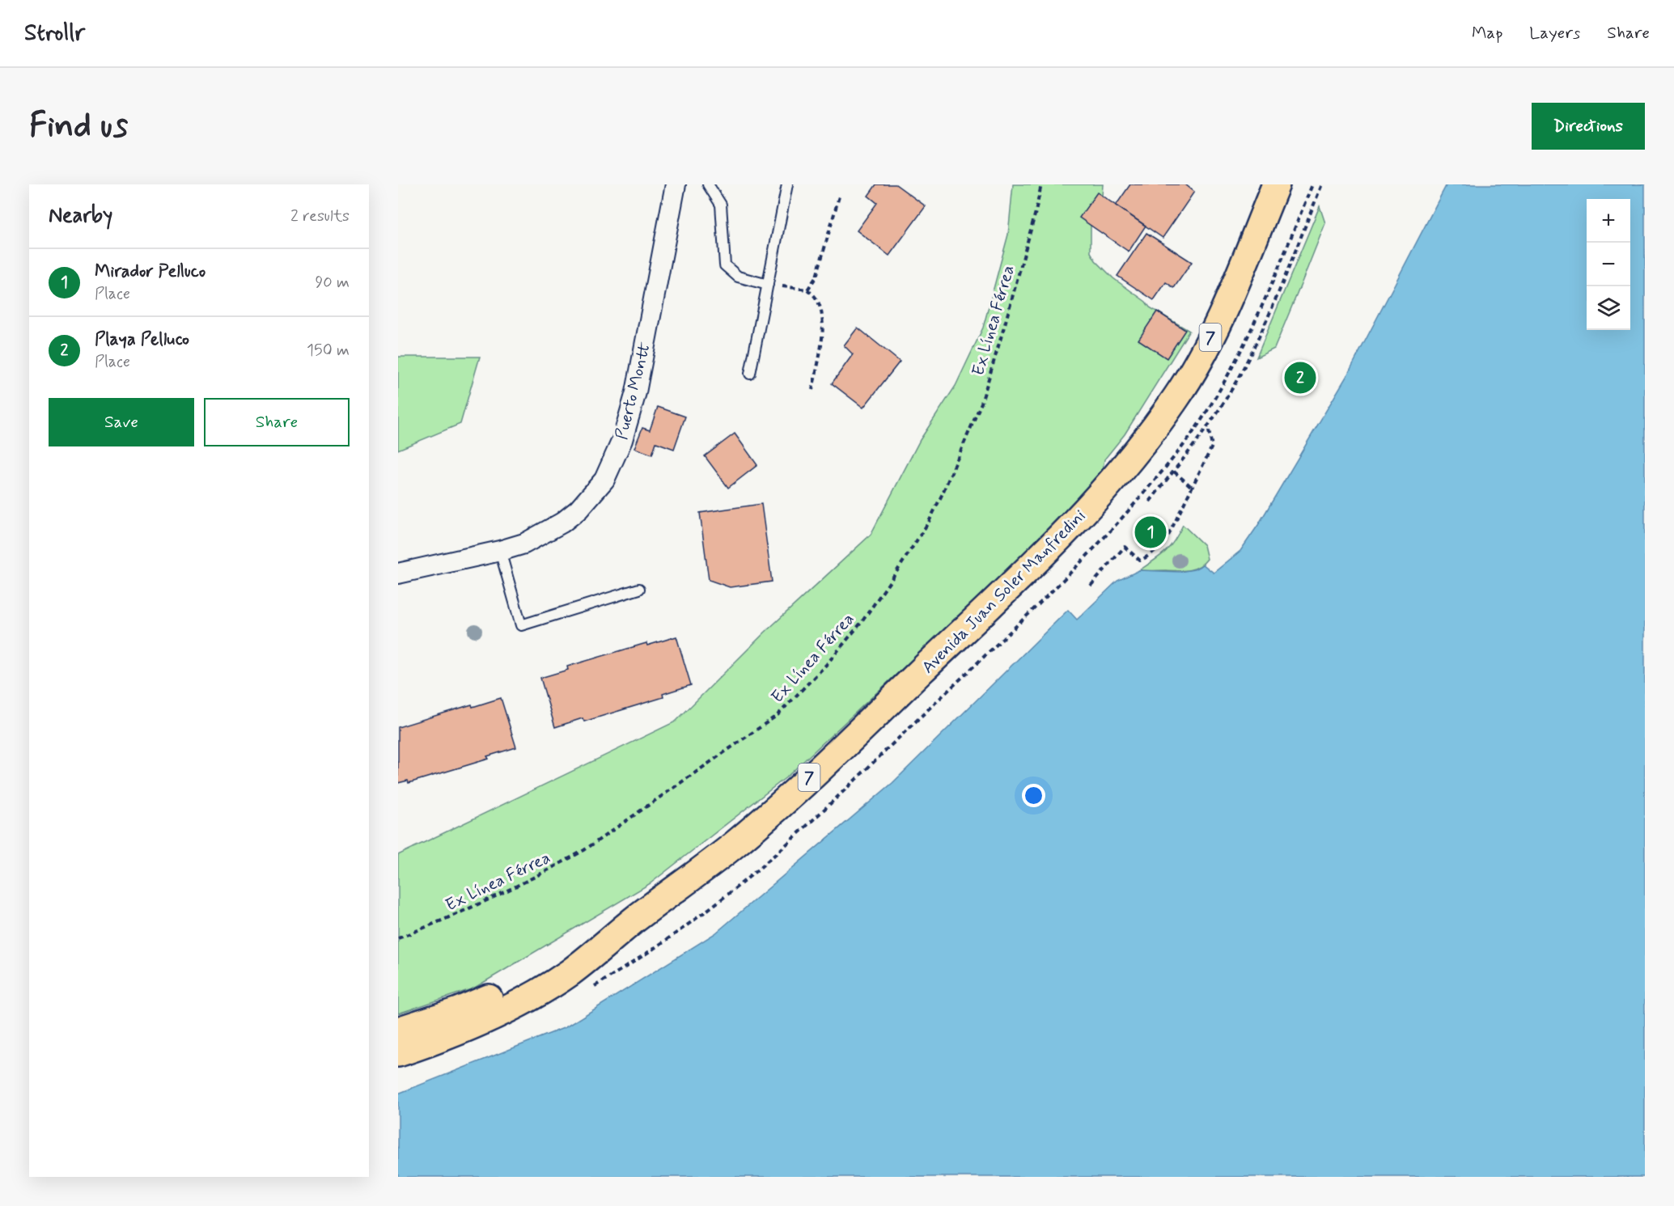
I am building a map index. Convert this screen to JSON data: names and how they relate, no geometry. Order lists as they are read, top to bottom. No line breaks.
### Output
{"streets":{"highway":["7","Avenida Juan Soler Manfredini"],"street":["Puerto Montt"],"path":["Ex Línea Férrea"]},"page":{"header":"Strollr","nav":["Map","Layers","Share"],"buttons":["Directions",["Save","Share"]],"title":"Find us","heading":["Nearby","2 results"],"map_buttons":["+","−"],"list":[{"mark":"1","name":"Mirador Pelluco","note":"Place","value":"90 m"},{"mark":"2","name":"Playa Pelluco","note":"Place","value":"150 m"}],"pins":["2","1"]}}
